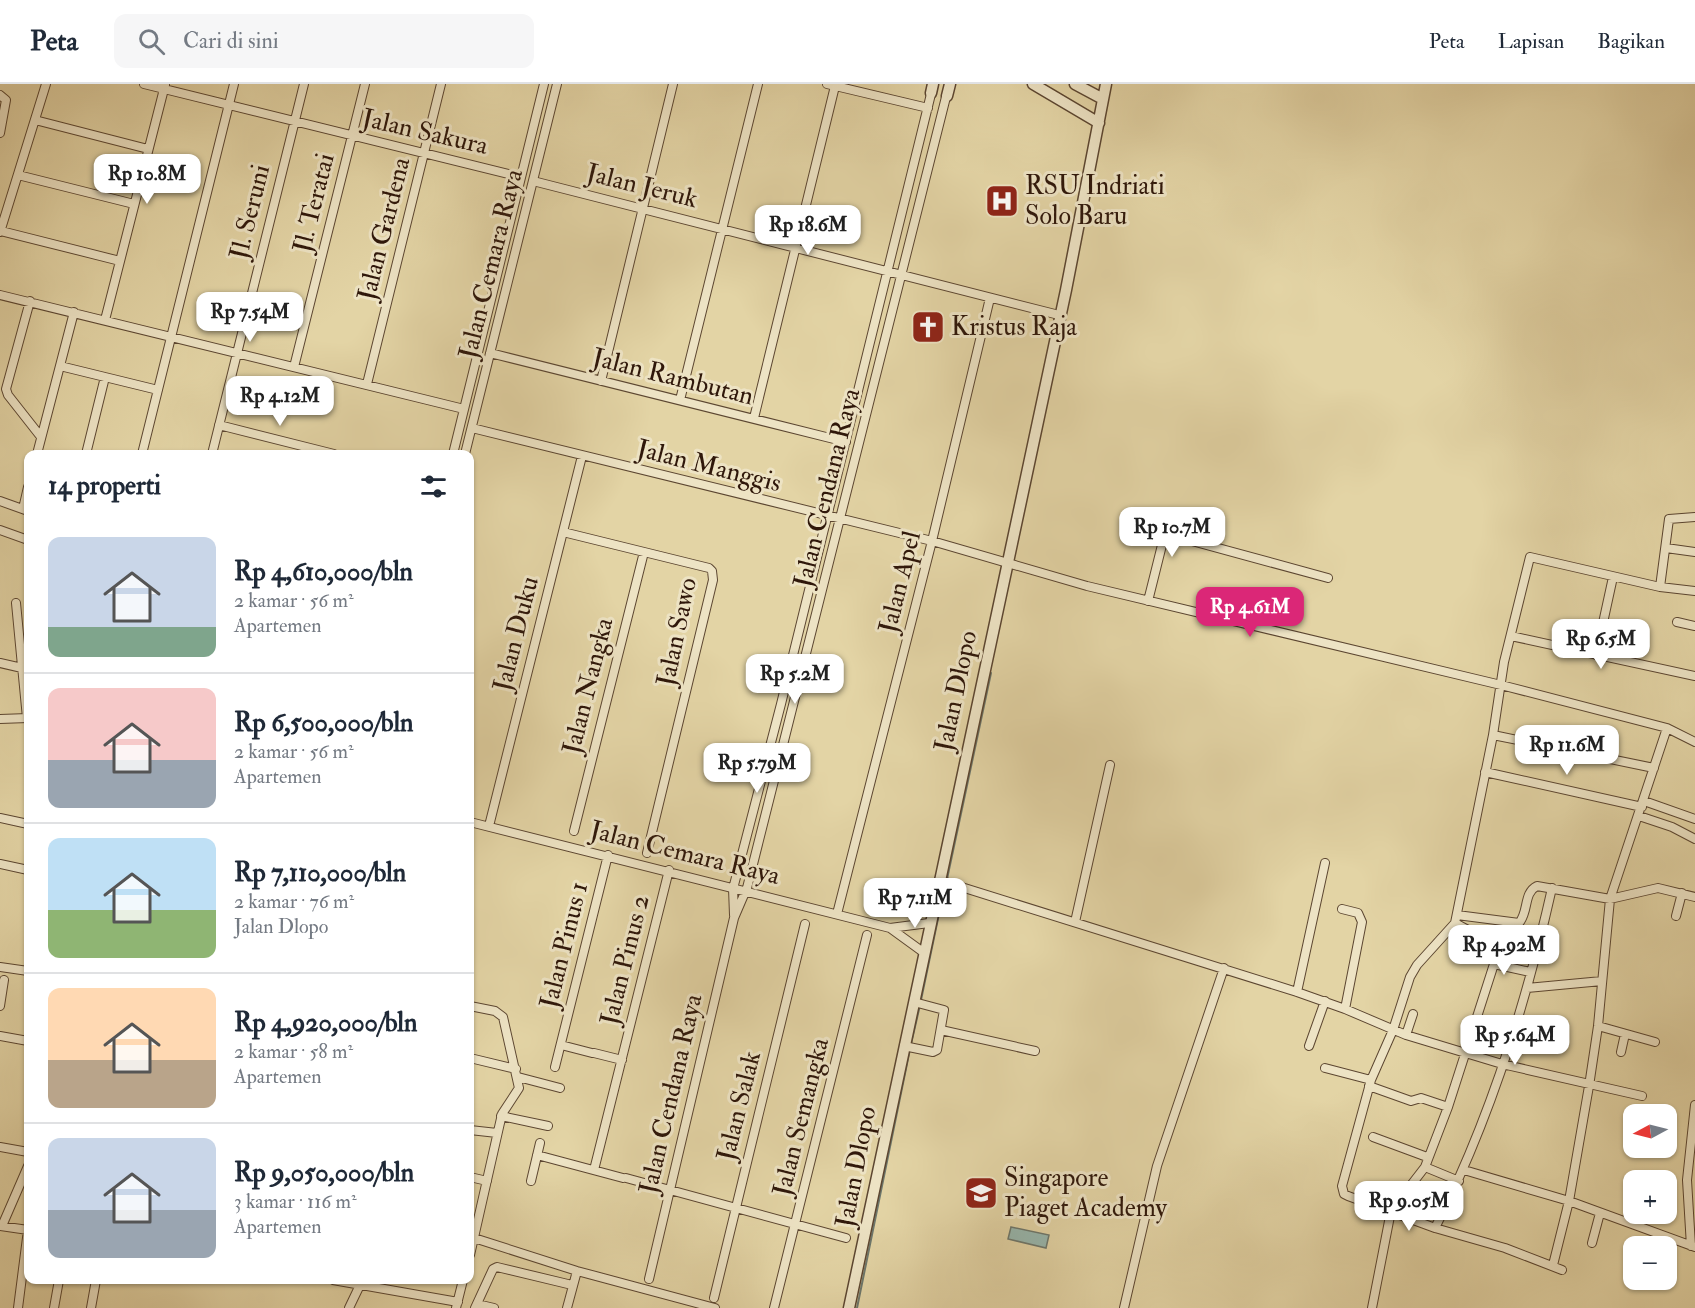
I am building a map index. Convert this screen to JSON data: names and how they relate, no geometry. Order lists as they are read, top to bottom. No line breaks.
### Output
{"streets":{"street":["Jalan Sakura","Jalan Jeruk","Jl. Teratai","Jl. Seruni","Jalan Gardena","Jalan Cemara Raya","Jalan Rambutan","Jalan Manggis","Jalan Cendana Raya","Jalan Apel","Jalan Sawo","Jalan Duku","Jalan Nangka","Jalan Dlopo","Jalan Pinus 1","Jalan Pinus 2","Jalan Salak","Jalan Semangka"]},"crossings":[["Jalan Sakura","Jl. Teratai"],["Jalan Sakura","Jl. Seruni"],["Jalan Sakura","Jalan Gardena"],["Jalan Sakura","Jalan Cemara Raya"],["Jalan Jeruk","Jalan Cemara Raya"],["Jalan Jeruk","Jalan Cendana Raya"],["Jalan Jeruk","Jalan Apel"],["Jalan Cemara Raya","Jalan Rambutan"],["Jalan Cemara Raya","Jalan Manggis"],["Jalan Cemara Raya","Jalan Cendana Raya"],["Jalan Cemara Raya","Jalan Pinus 1"],["Jalan Cemara Raya","Jalan Pinus 2"],["Jalan Rambutan","Jalan Cendana Raya"],["Jalan Manggis","Jalan Cendana Raya"],["Jalan Manggis","Jalan Apel"],["Jalan Manggis","Jalan Duku"],["Jalan Manggis","Jalan Dlopo"],["Jalan Sawo","Jalan Duku"],["Jalan Sawo","Jalan Nangka"],["Jalan Pinus 1","Jalan Pinus 2"]],"places":{"hospital":["RSU Indriati Solo Baru"],"church":["Kristus Raja"],"school or university":["Singapore Piaget Academy"]},"north":"left","page":{"header":"Peta","search":"Cari di sini","nav":["Peta","Lapisan","Bagikan"],"price":["Rp 10.8M","Rp 18.6M","Rp 7.54M","Rp 4.12M","Rp 10.7M","Rp 4.61M","Rp 6.5M","Rp 5.2M","Rp 11.6M","Rp 5.79M","Rp 7.11M","Rp 4.92M","Rp 5.64M","Rp 9.05M"],"heading":"14 properti","list":[{"name":"Rp 4,610,000/bln","note":"2 kamar · 56 m² · Apartemen"},{"name":"Rp 6,500,000/bln","note":"2 kamar · 56 m² · Apartemen"},{"name":"Rp 7,110,000/bln","note":"2 kamar · 76 m² · Jalan Dlopo"},{"name":"Rp 4,920,000/bln","note":"2 kamar · 58 m² · Apartemen"},{"name":"Rp 9,050,000/bln","note":"3 kamar · 116 m² · Apartemen"}],"map_buttons":["+","−"]}}
